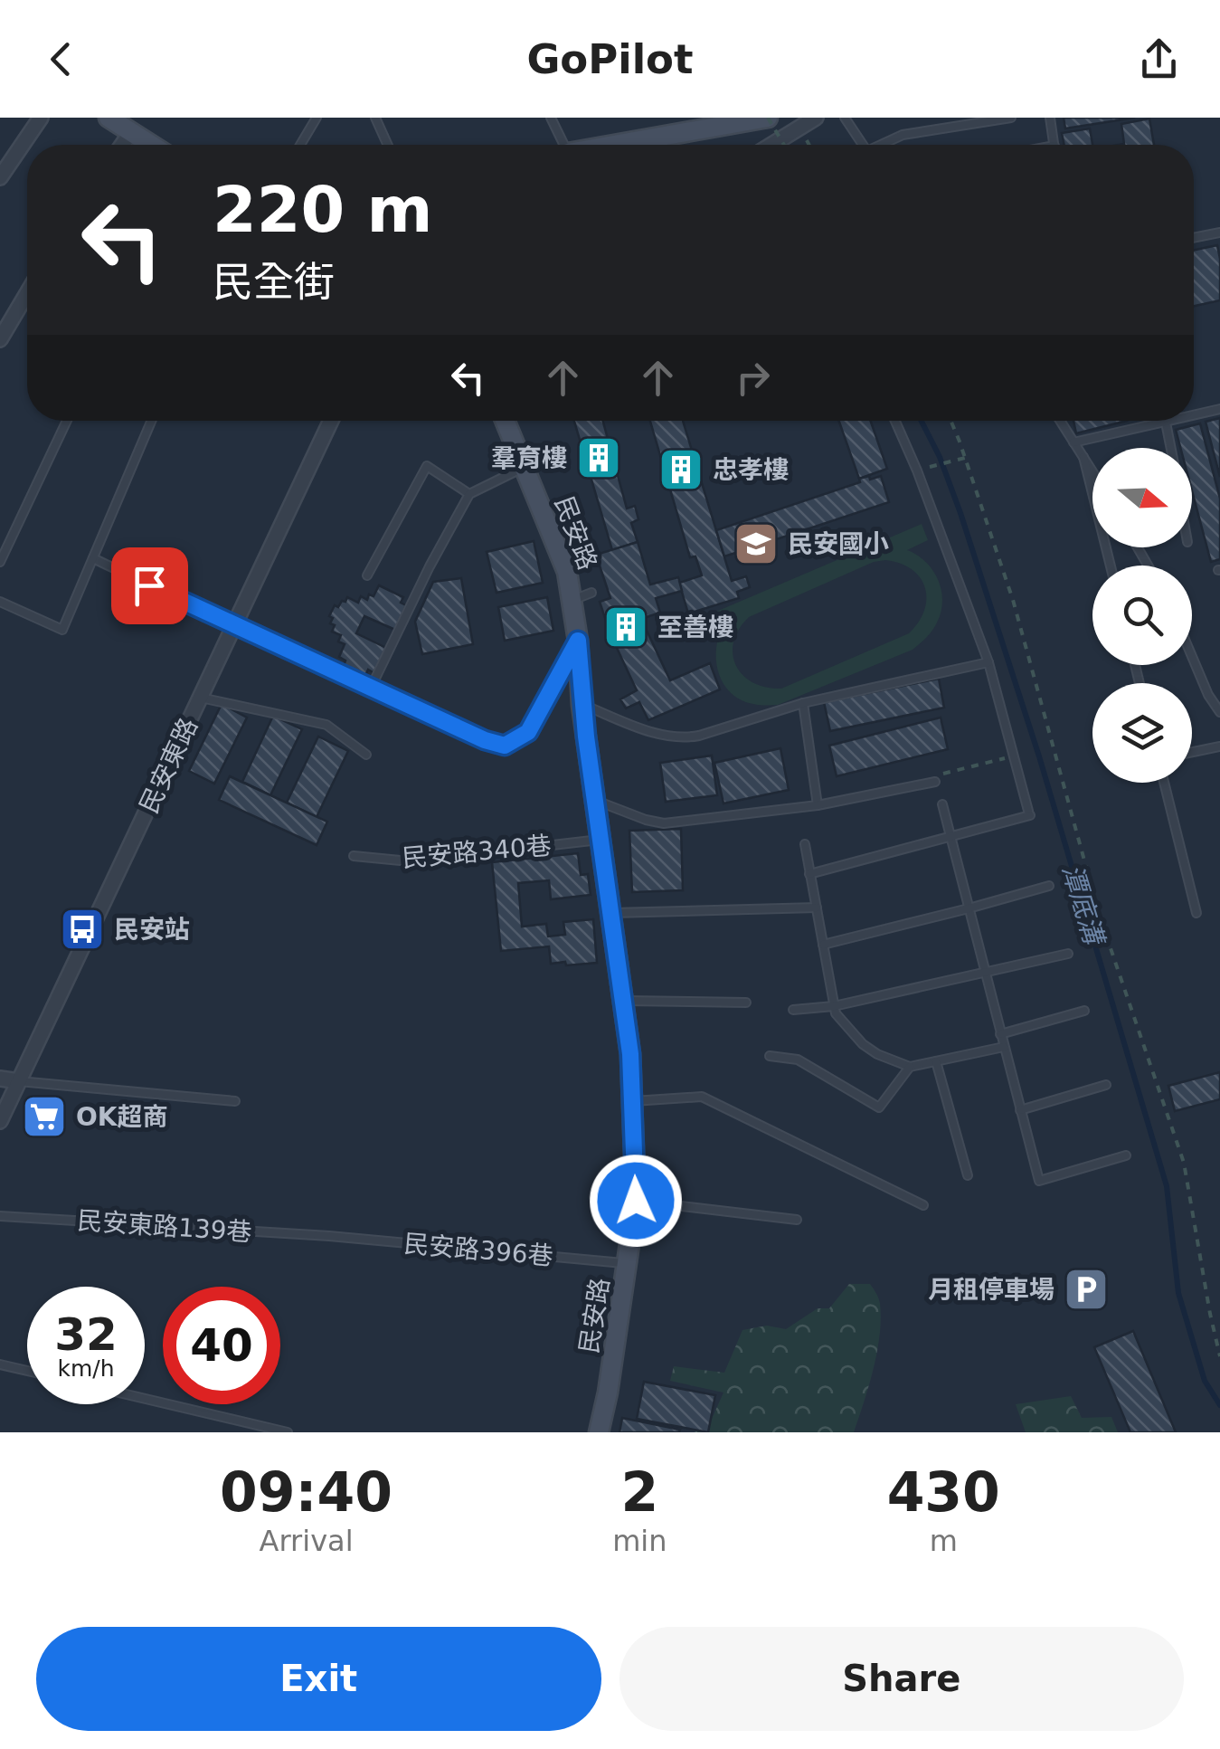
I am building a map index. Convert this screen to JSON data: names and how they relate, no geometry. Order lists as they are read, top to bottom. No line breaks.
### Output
{"streets":{"street":["民安路","民安東路"],"lane":["民安路340巷","民安東路139巷","民安路396巷"]},"crossings":[["民安路","民安路340巷"],["民安路","民安路396巷"],["民安東路139巷","民安路396巷"]],"water":["潭底溝"],"places":{"building":["羣育樓","忠孝樓","至善樓"],"school or university":["民安國小"],"bus stop":["民安站"],"supermarket":["OK超商"],"parking":["月租停車場"]},"north":"right","page":{"header":"GoPilot","turn":["220 m","民全街"],"speed":"32 km/h","limit":"40","eta":["09:40","Arrival","2","min","430","m"],"buttons":["Exit","Share"]}}
